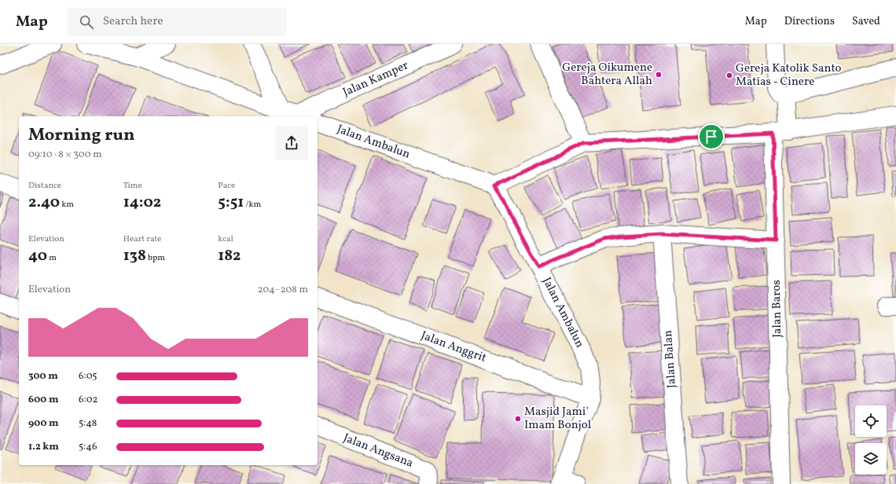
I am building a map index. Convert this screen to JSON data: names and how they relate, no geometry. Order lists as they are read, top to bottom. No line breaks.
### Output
{"streets":{"street":["Jalan Kamper","Jalan Ambalun","Jalan Baros","Jalan Anggrit","Jalan Balan","Jalan Angsana"]},"crossings":[["Jalan Ambalun","Jalan Anggrit"]],"places":["Gereja Oikumene Bahtera Allah","Gereja Katolik Santo Matias - Cinere","Masjid Jami' Imam Bonjol"],"page":{"header":"Map","search":"Search here","nav":["Map","Directions","Saved"],"heading":["Morning run","09:10 · 8 × 300 m"],"stats":[["Distance","2.40 km"],["Time","14:02"],["Pace","5:51 /km"],["Elevation","40 m"],["Heart rate","138 bpm"],["kcal","182"]],"chart":["Elevation","204–208 m"],"list":[{"name":"300 m","note":"6:05"},{"name":"600 m","note":"6:02"},{"name":"900 m","note":"5:48"},{"name":"1.2 km","note":"5:46"}]}}
